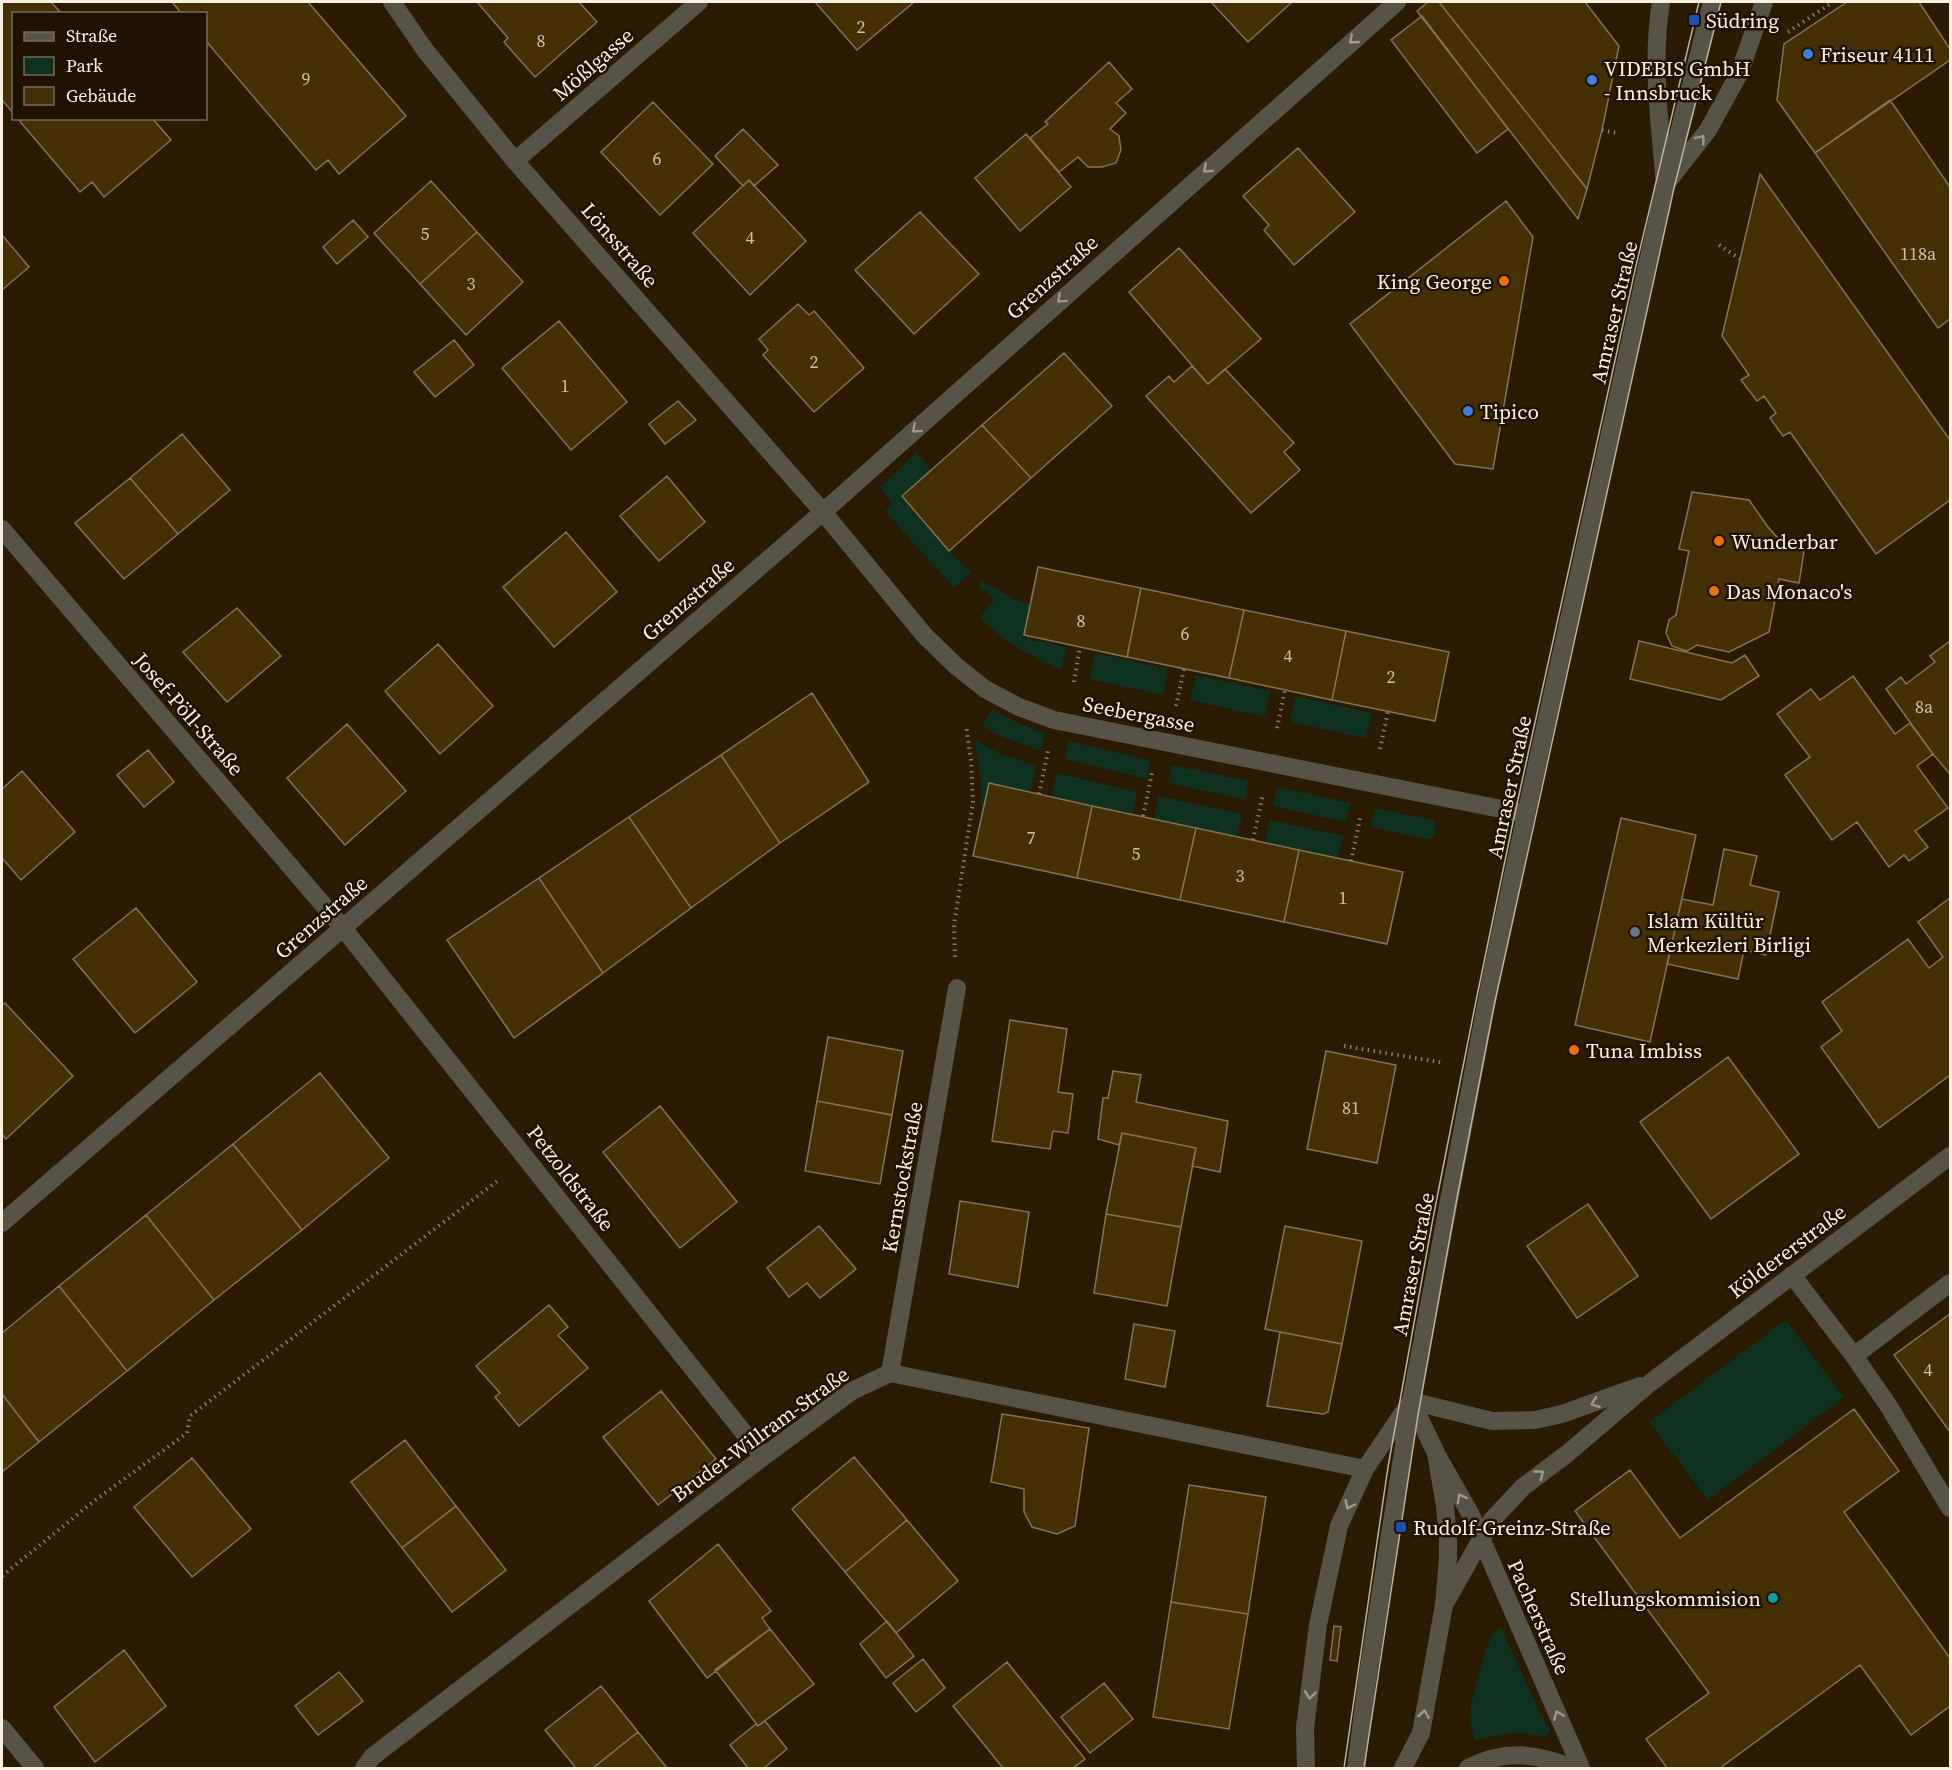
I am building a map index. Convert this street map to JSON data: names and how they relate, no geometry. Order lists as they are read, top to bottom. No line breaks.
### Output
{"streets":{"street":["Mößlgasse","Lönsstraße","Grenzstraße","Amraser Straße","Josef-Pöll-Straße","Seebergasse","Kernstockstraße","Petzoldstraße","Köldererstraße","Bruder-Willram-Straße","Pacherstraße"]},"crossings":[["Mößlgasse","Lönsstraße"],["Lönsstraße","Grenzstraße"],["Lönsstraße","Seebergasse"],["Grenzstraße","Josef-Pöll-Straße"],["Grenzstraße","Seebergasse"],["Grenzstraße","Petzoldstraße"],["Amraser Straße","Seebergasse"],["Amraser Straße","Köldererstraße"],["Josef-Pöll-Straße","Petzoldstraße"],["Kernstockstraße","Bruder-Willram-Straße"],["Petzoldstraße","Bruder-Willram-Straße"],["Köldererstraße","Pacherstraße"]],"one_way":["Grenzstraße"],"places":{"transit":["Südring","Rudolf-Greinz-Straße"],"other":["Friseur 4111","VIDEBIS GmbH - Innsbruck","King George","Tipico","Wunderbar","Das Monaco's","Islam Kültür Merkezleri Birligi","Tuna Imbiss","Stellungskommision"]},"house_numbers":["2","8","9","6","5","4","118a","3","2","1","8","6","4","2","8a","7","5","3","1","81","4"],"legend":["Straße","Park","Gebäude"]}
